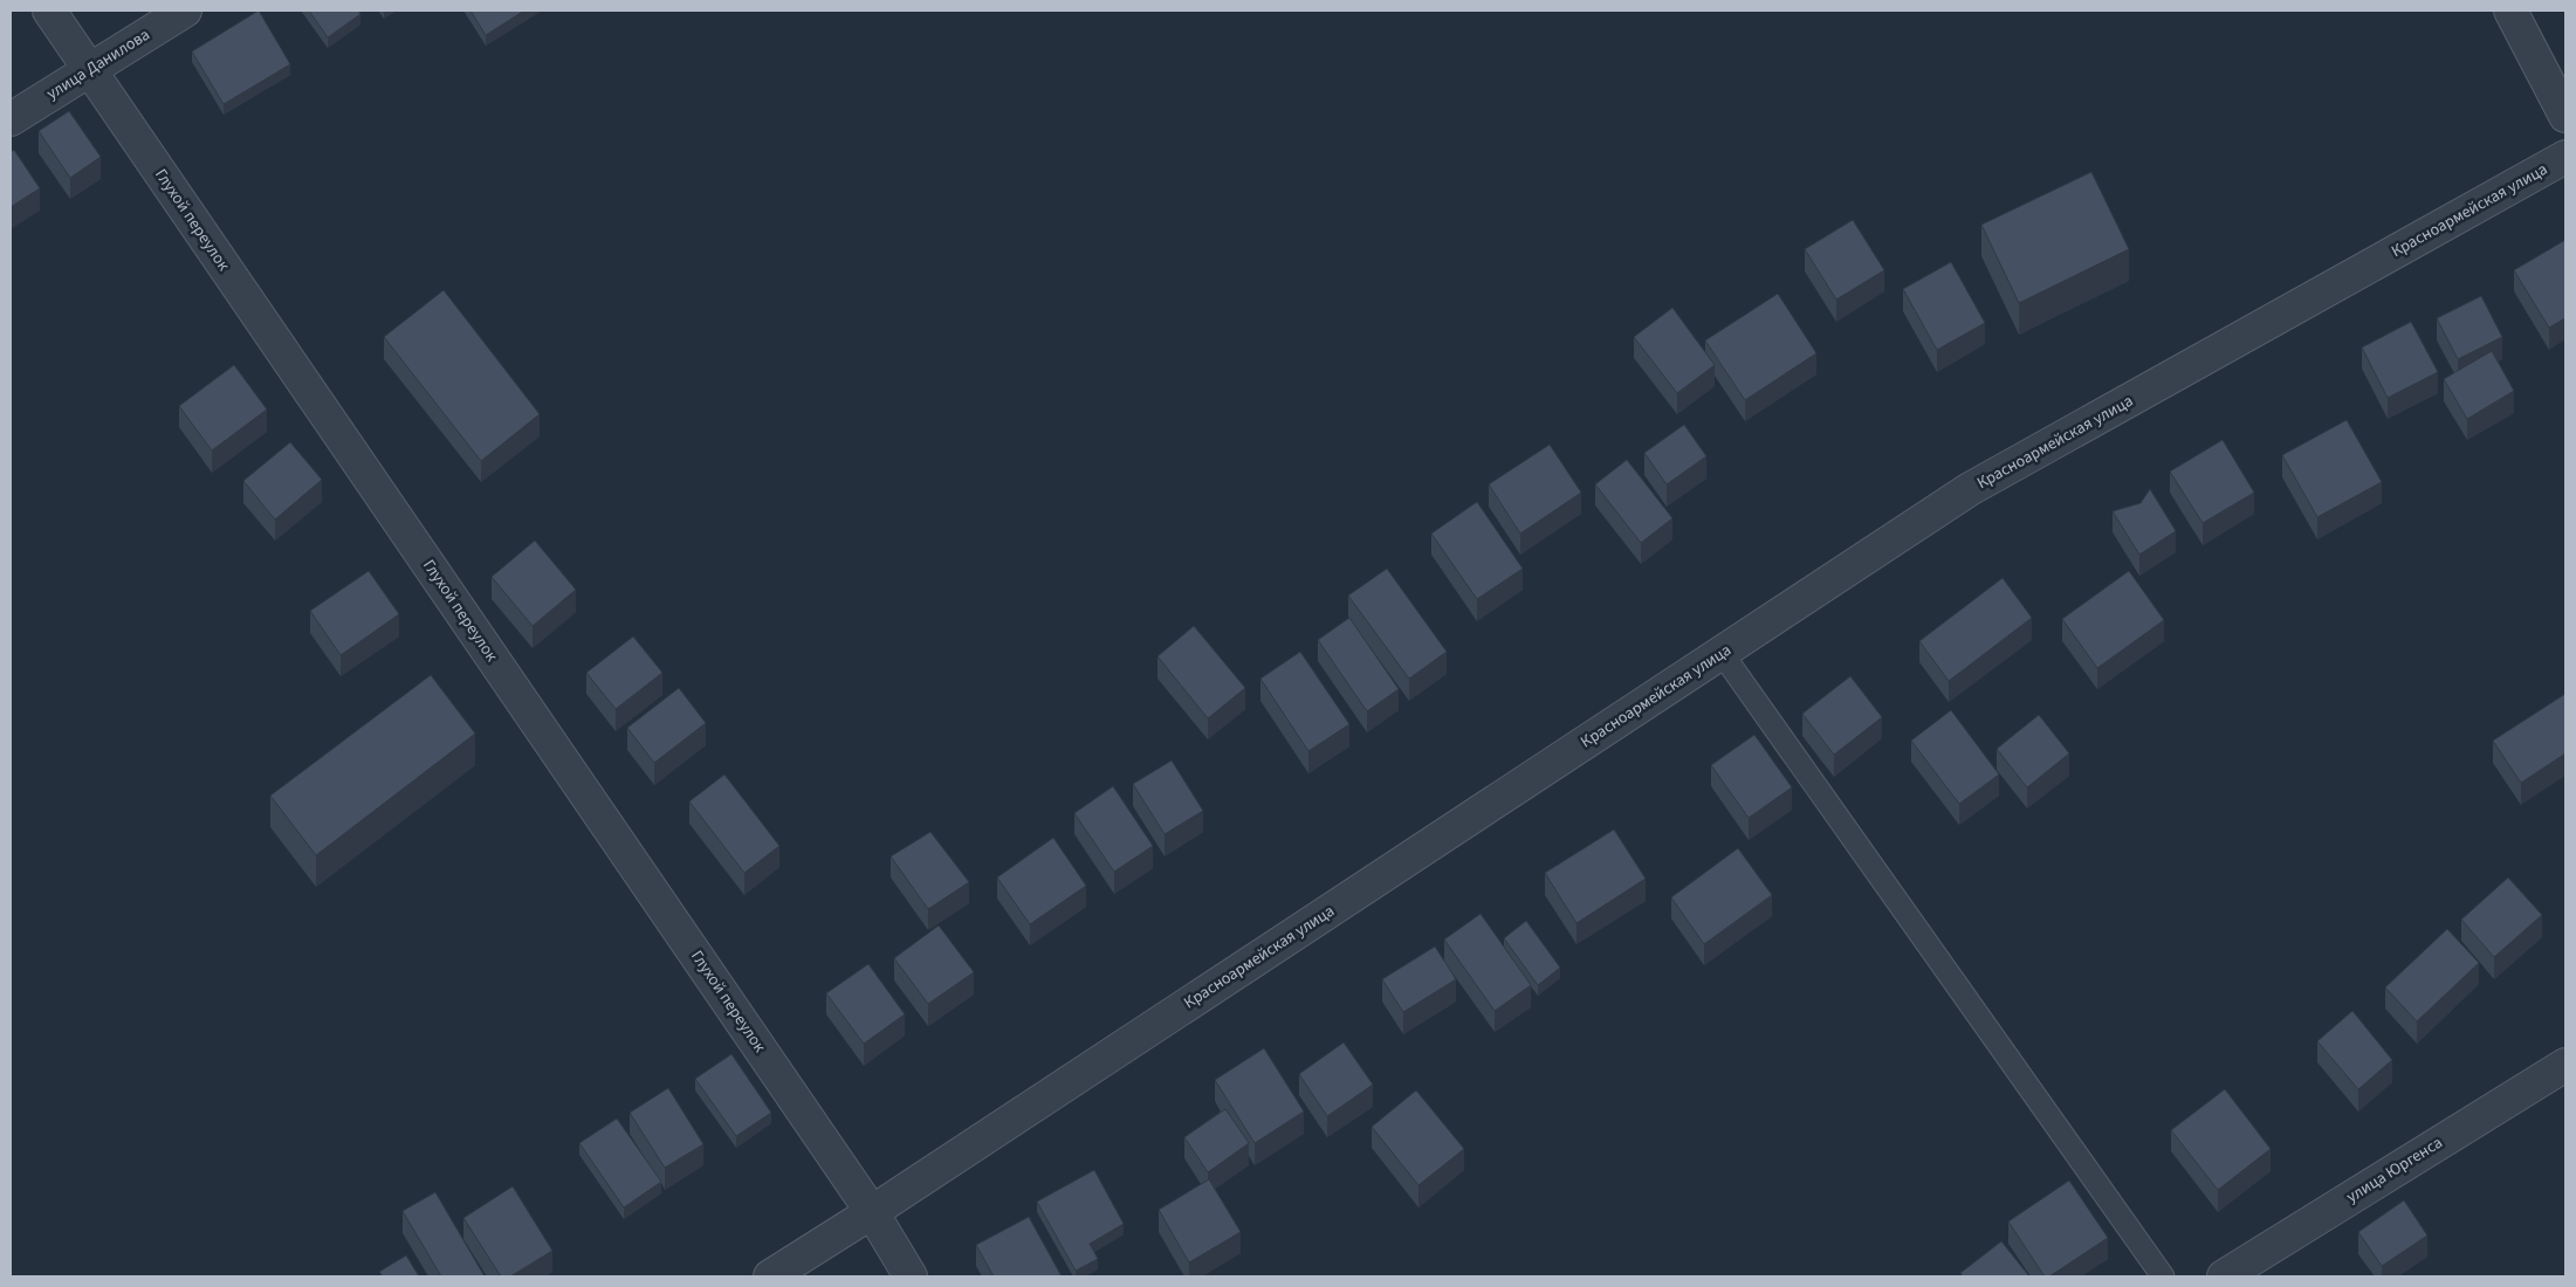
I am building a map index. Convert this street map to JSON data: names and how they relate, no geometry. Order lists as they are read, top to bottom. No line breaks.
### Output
{"streets":{"street":["улица Данилова","Красноармейская улица","Глухой переулок","улица Юргенса"]},"crossings":[["улица Данилова","Глухой переулок"],["Красноармейская улица","Глухой переулок"]]}
